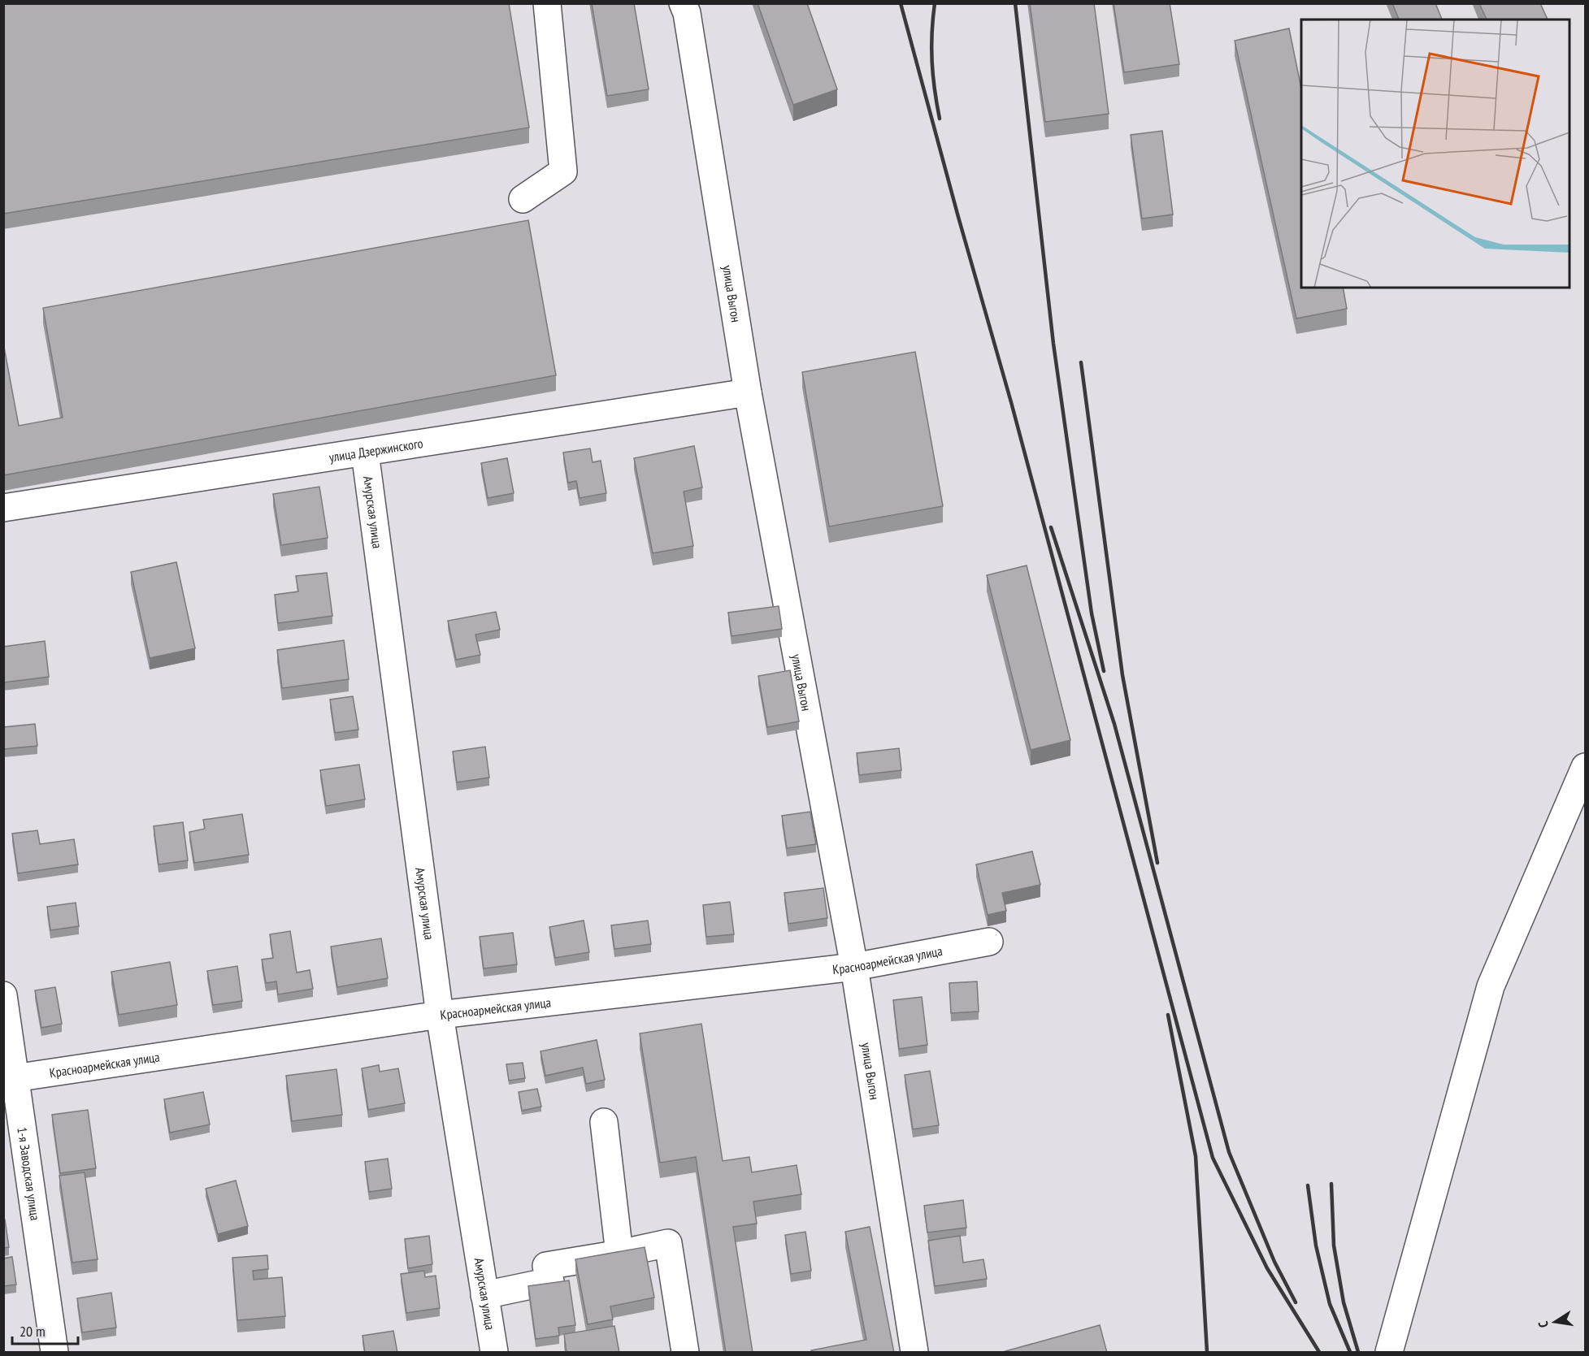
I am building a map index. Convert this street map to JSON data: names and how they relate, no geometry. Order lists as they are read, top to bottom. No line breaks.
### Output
{"streets":{"street":["улица Выгон","улица Дзержинского","Амурская улица","Красноармейская улица","1-я Заводская улица"]},"crossings":[["улица Выгон","улица Дзержинского"],["улица Выгон","Красноармейская улица"],["улица Дзержинского","Амурская улица"],["Амурская улица","Красноармейская улица"],["Красноармейская улица","1-я Заводская улица"]],"scale_bar":"20 m","north":"left"}
